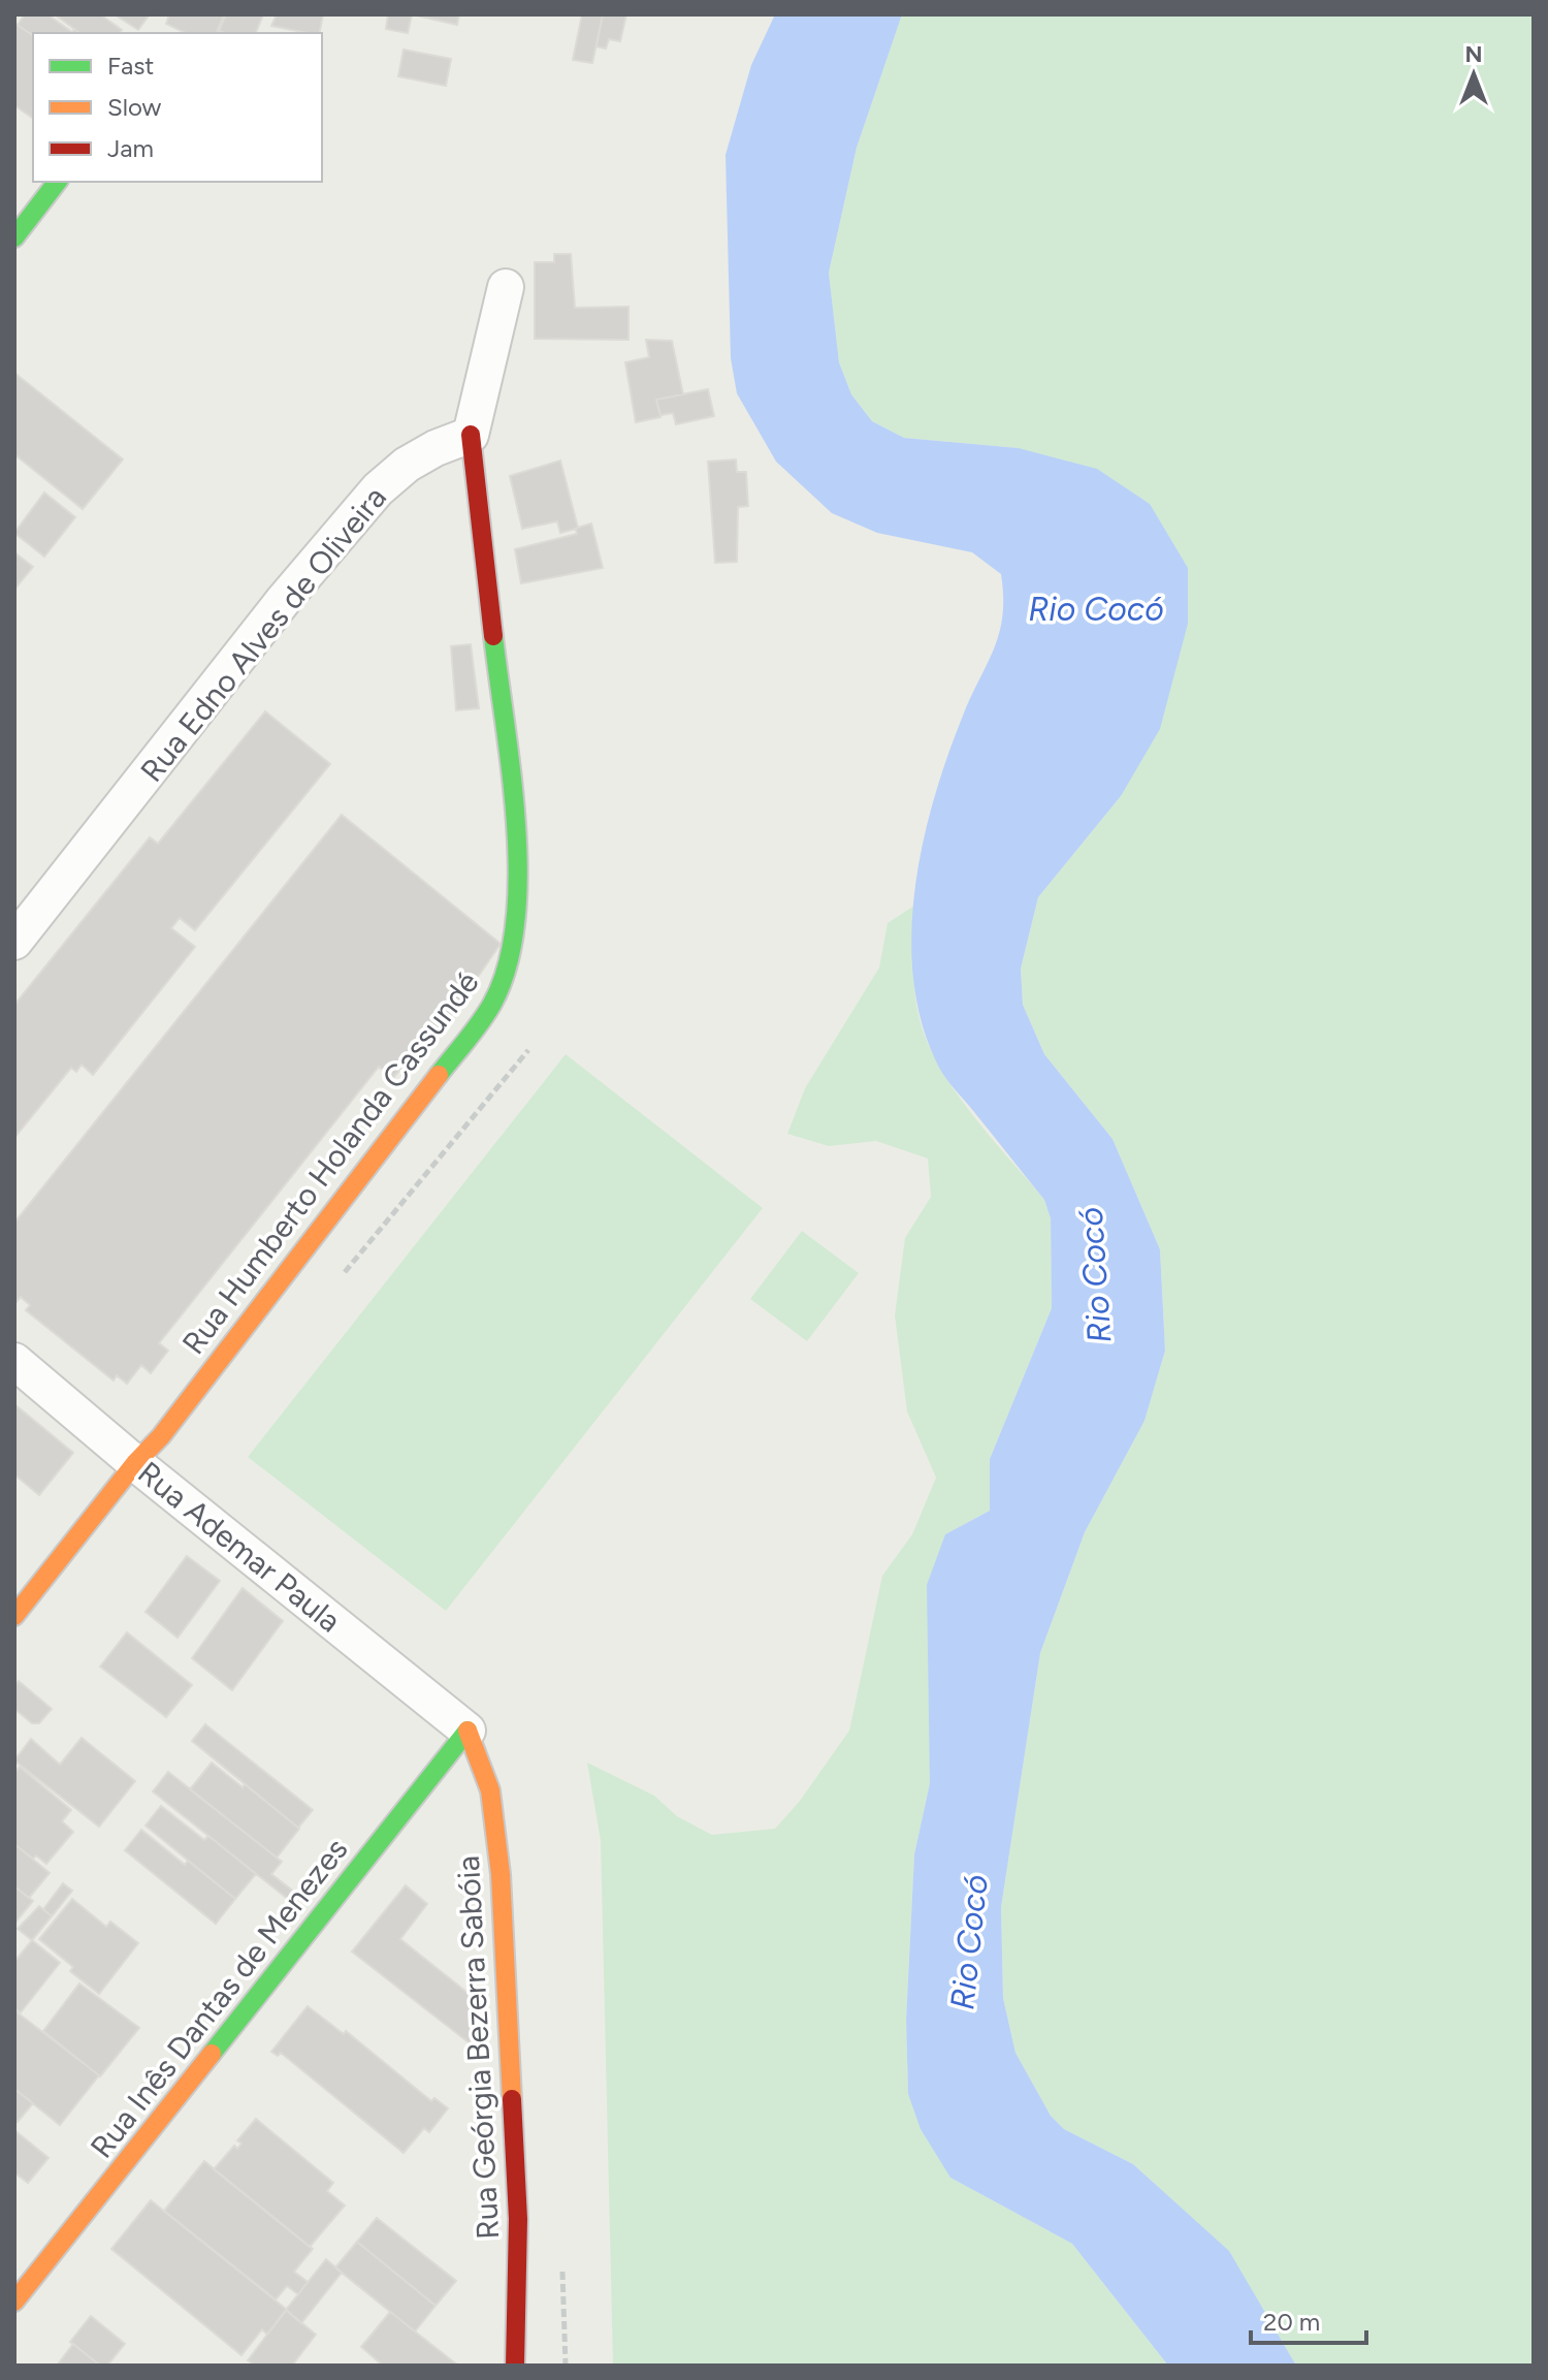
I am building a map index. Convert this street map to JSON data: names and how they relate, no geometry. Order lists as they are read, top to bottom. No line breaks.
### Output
{"streets":{"street":["Rua Edno Alves de Oliveira","Rua Humberto Holanda Cassundé","Rua Ademar Paula","Rua Inês Dantas de Menezes","Rua Geórgia Bezerra Sabóia"]},"crossings":[["Rua Edno Alves de Oliveira","Rua Humberto Holanda Cassundé"],["Rua Humberto Holanda Cassundé","Rua Ademar Paula"],["Rua Ademar Paula","Rua Inês Dantas de Menezes"],["Rua Ademar Paula","Rua Geórgia Bezerra Sabóia"],["Rua Inês Dantas de Menezes","Rua Geórgia Bezerra Sabóia"]],"water":["Rio Cocó"],"legend":["Fast","Slow","Jam"],"scale_bar":"20 m","north":"top"}
